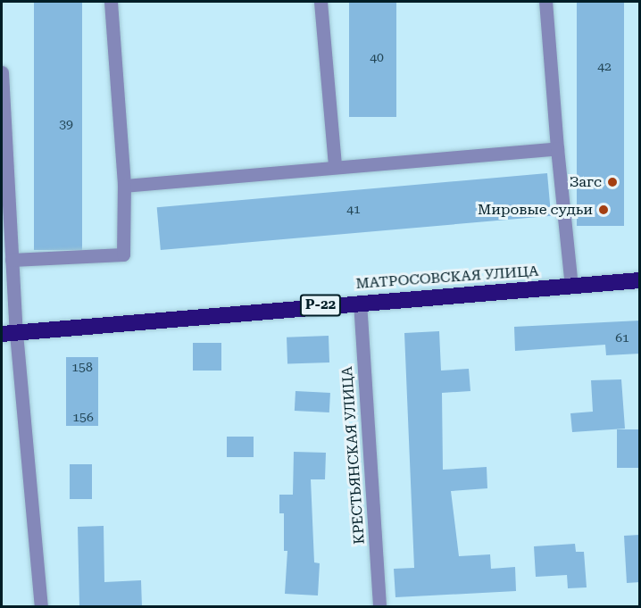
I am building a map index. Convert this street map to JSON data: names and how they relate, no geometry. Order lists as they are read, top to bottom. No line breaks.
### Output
{"streets":{"highway":["МАТРОСОВСКАЯ УЛИЦА","Р-22"],"street":["КРЕСТЬЯНСКАЯ УЛИЦА"]},"crossings":[["МАТРОСОВСКАЯ УЛИЦА","КРЕСТЬЯНСКАЯ УЛИЦА"]],"places":["Загс","Мировые судьи"],"house_numbers":["40","42","39","41","61","158","156"]}
